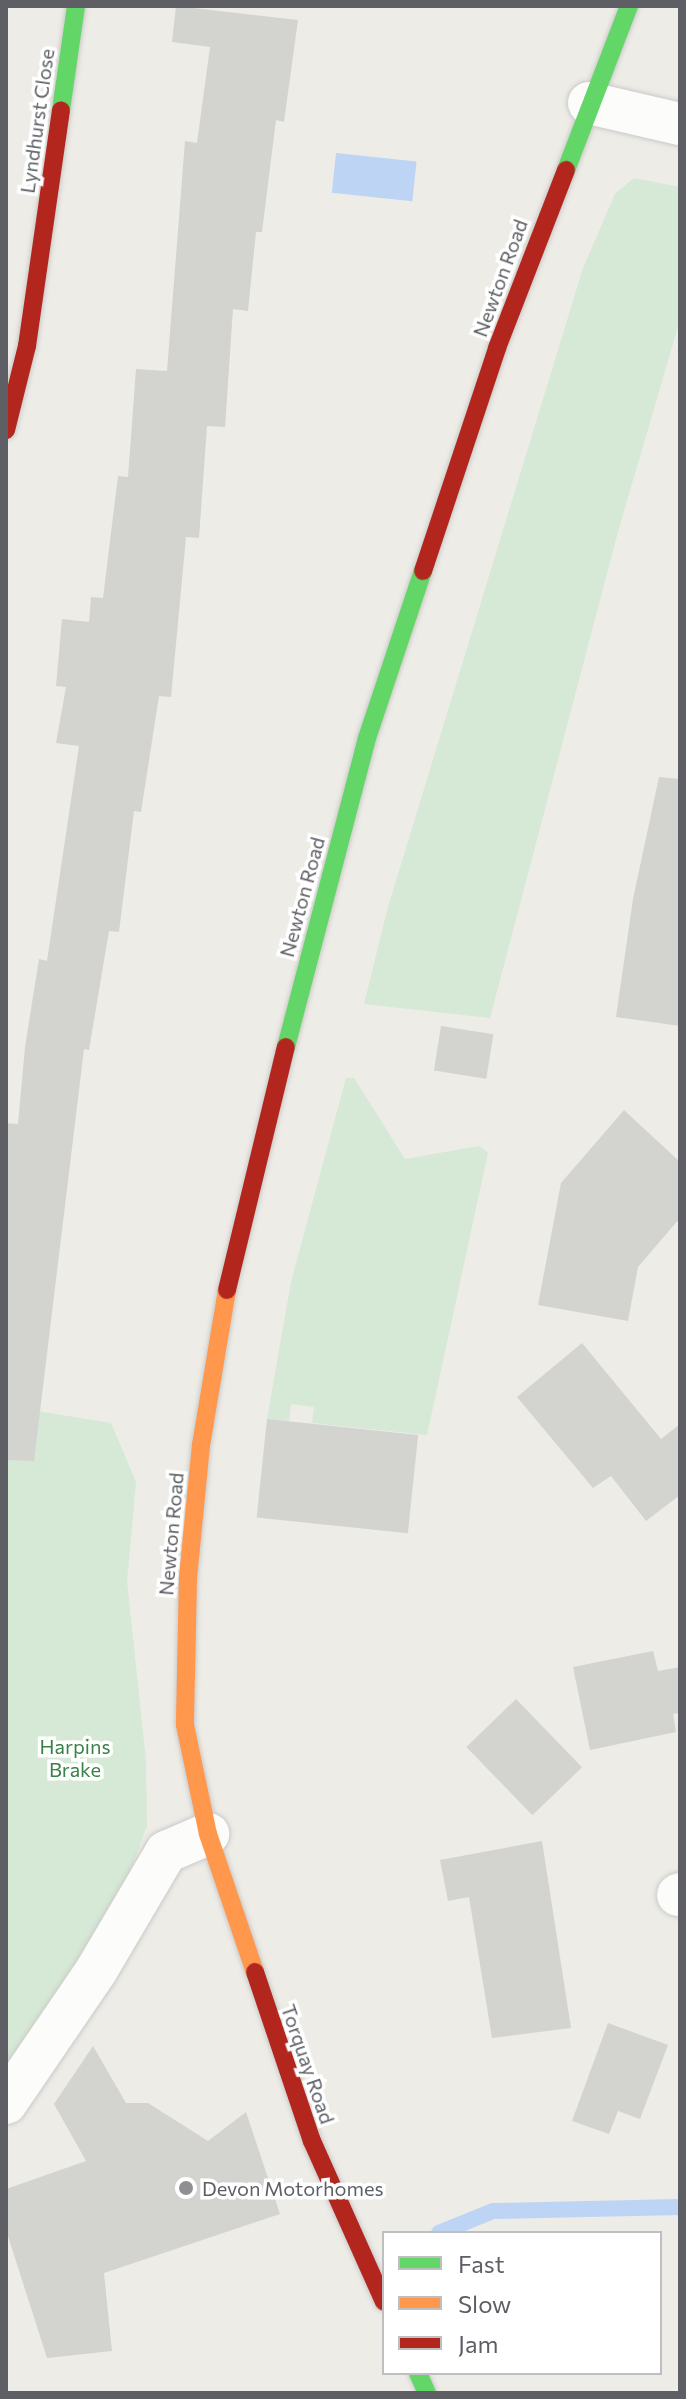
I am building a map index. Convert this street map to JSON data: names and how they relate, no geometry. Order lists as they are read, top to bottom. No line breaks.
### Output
{"streets":{"street":["Lyndhurst Close","Newton Road","Torquay Road"]},"crossings":[["Newton Road","Torquay Road"]],"parks":["Harpins Brake"],"places":["Devon Motorhomes"],"legend":["Fast","Slow","Jam"]}
